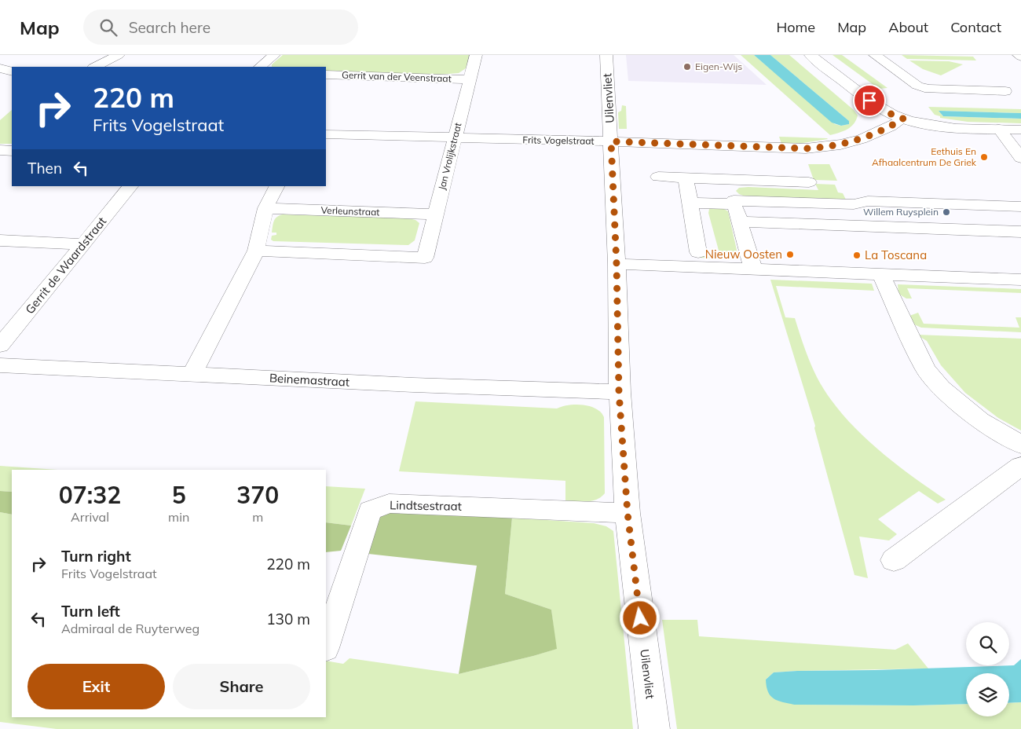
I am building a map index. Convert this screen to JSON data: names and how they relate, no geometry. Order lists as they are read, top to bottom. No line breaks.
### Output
{"streets":{"street":["Gerrit van der Veenstraat","Uilenvliet","Frits Vogelstraat","Jan Vrolijkstraat","Verleunstraat","Gerrit de Waardstraat","Beinemastraat","Lindtsestraat"]},"crossings":[["Gerrit van der Veenstraat","Jan Vrolijkstraat"],["Uilenvliet","Frits Vogelstraat"],["Uilenvliet","Beinemastraat"],["Uilenvliet","Lindtsestraat"],["Frits Vogelstraat","Jan Vrolijkstraat"],["Jan Vrolijkstraat","Verleunstraat"]],"places":["Eigen-Wijs","Eethuis En Afhaalcentrum De Griek","Willem Ruysplein","Nieuw Oosten","La Toscana"],"page":{"header":"Map","search":"Search here","nav":["Home","Map","About","Contact"],"turn":["220 m","Frits Vogelstraat"],"then":"Then","eta":["07:32","Arrival","5","min","370","m"],"list":[{"name":"Turn right","note":"Frits Vogelstraat","value":"220 m"},{"name":"Turn left","note":"Admiraal de Ruyterweg","value":"130 m"}],"buttons":["Exit","Share"]}}
